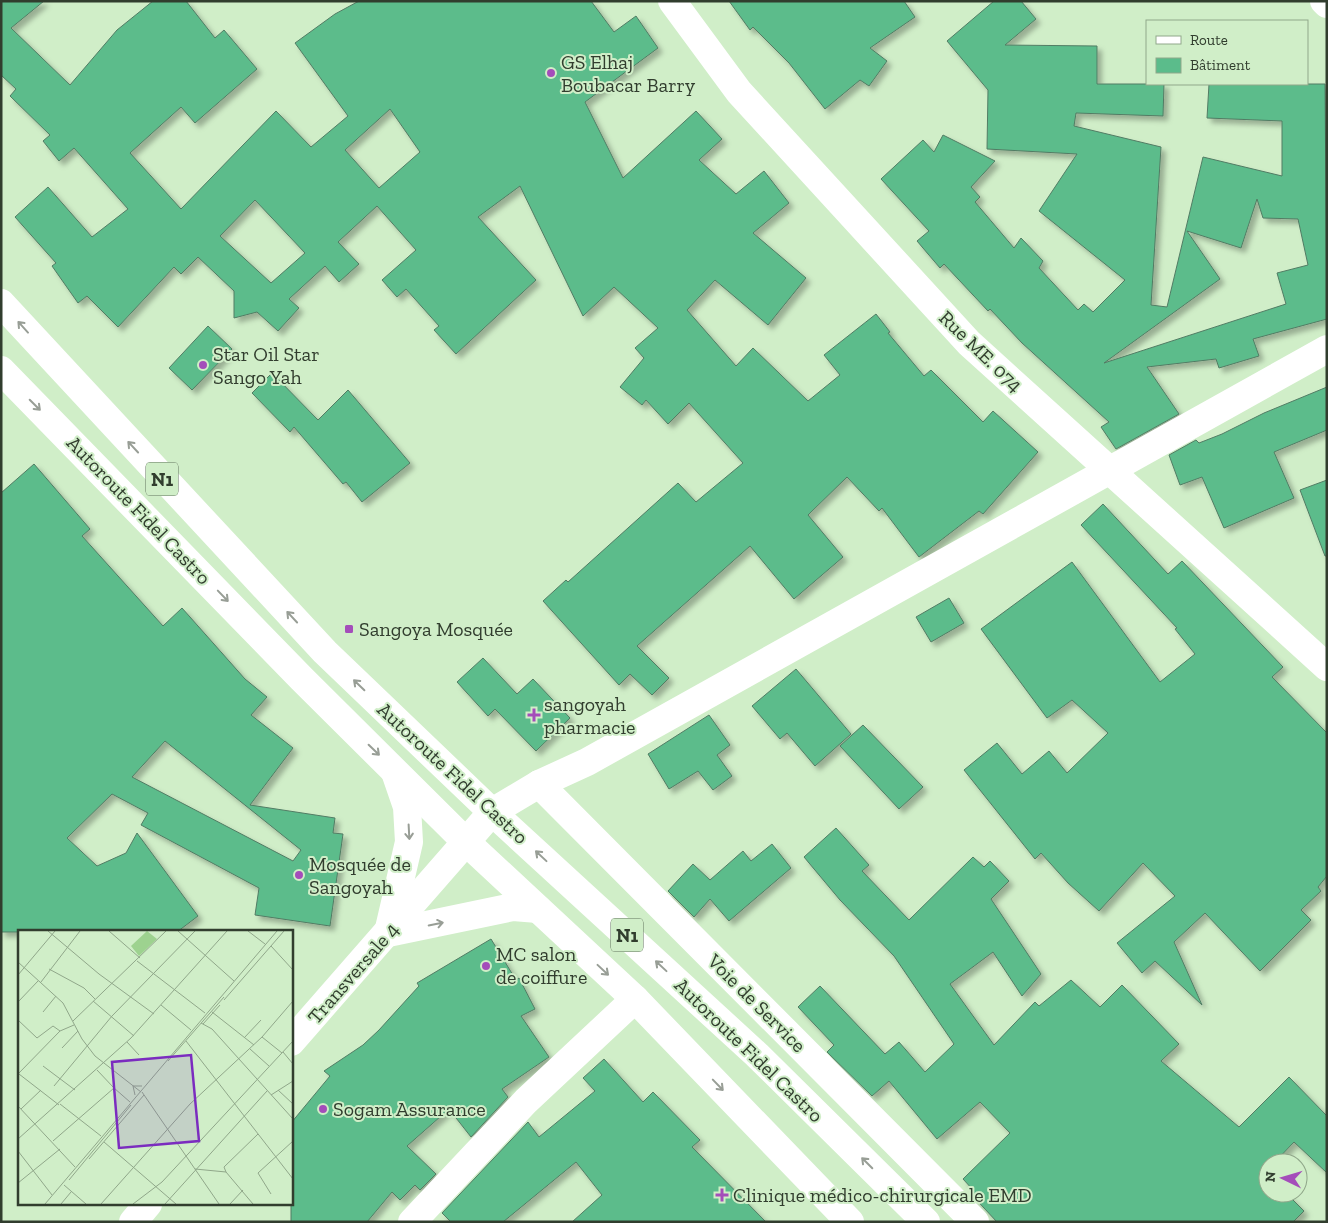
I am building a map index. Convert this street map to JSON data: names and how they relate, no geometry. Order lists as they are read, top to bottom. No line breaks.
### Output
{"streets":{"main road":["Rue ME. 074","N1","Autoroute Fidel Castro","Transversale 4","Voie de Service"]},"crossings":[["Rue ME. 074","Transversale 4"],["Autoroute Fidel Castro","Transversale 4"],["Transversale 4","Voie de Service"]],"places":{"other":["GS Elhaj Boubacar Barry","Star Oil Star Sango Yah","Mosquée de Sangoyah","MC salon de coiffure","Sogam Assurance"],"transit":["Sangoya Mosquée"],"health":["sangoyah pharmacie","Clinique médico-chirurgicale EMD"]},"legend":["Route","Bâtiment"],"north":"left"}
